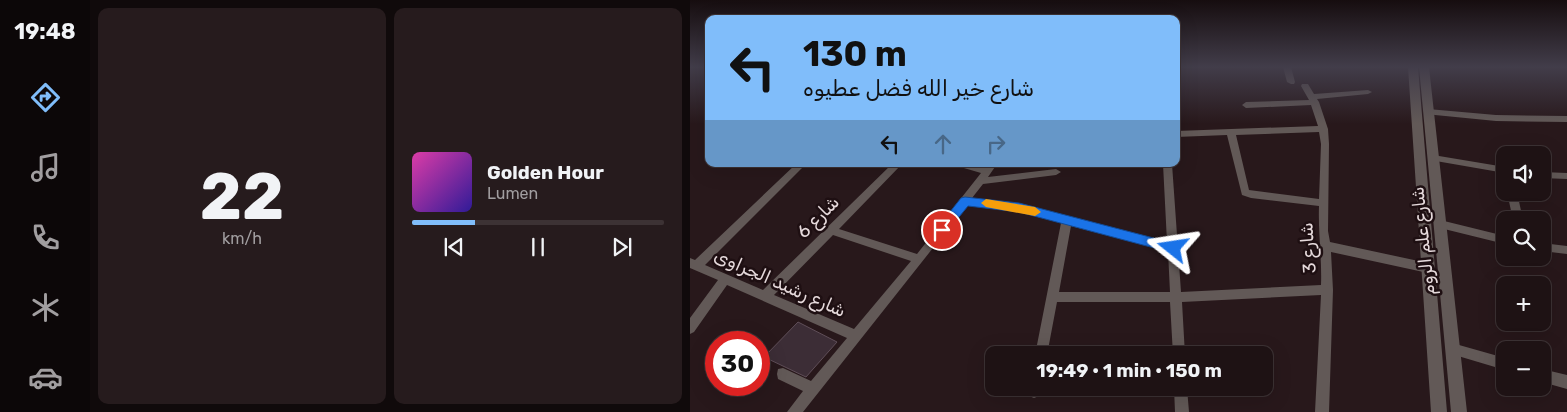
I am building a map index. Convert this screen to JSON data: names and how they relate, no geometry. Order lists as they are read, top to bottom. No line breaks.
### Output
{"streets":{"street":["شارع 6","شارع علم الروم","شارع 3","شارع رشيد الجراوى"]},"crossings":[["شارع 6","شارع رشيد الجراوى"]],"page":{"tabs":"19:48","tile":["22","km/h"],"turn":["130 m","شارع خير الله فضل عطيوه"],"map_buttons":["+","−"],"song":["Golden Hour","Lumen"],"limit":"30","trip":"19:49 · 1 min · 150 m"}}
